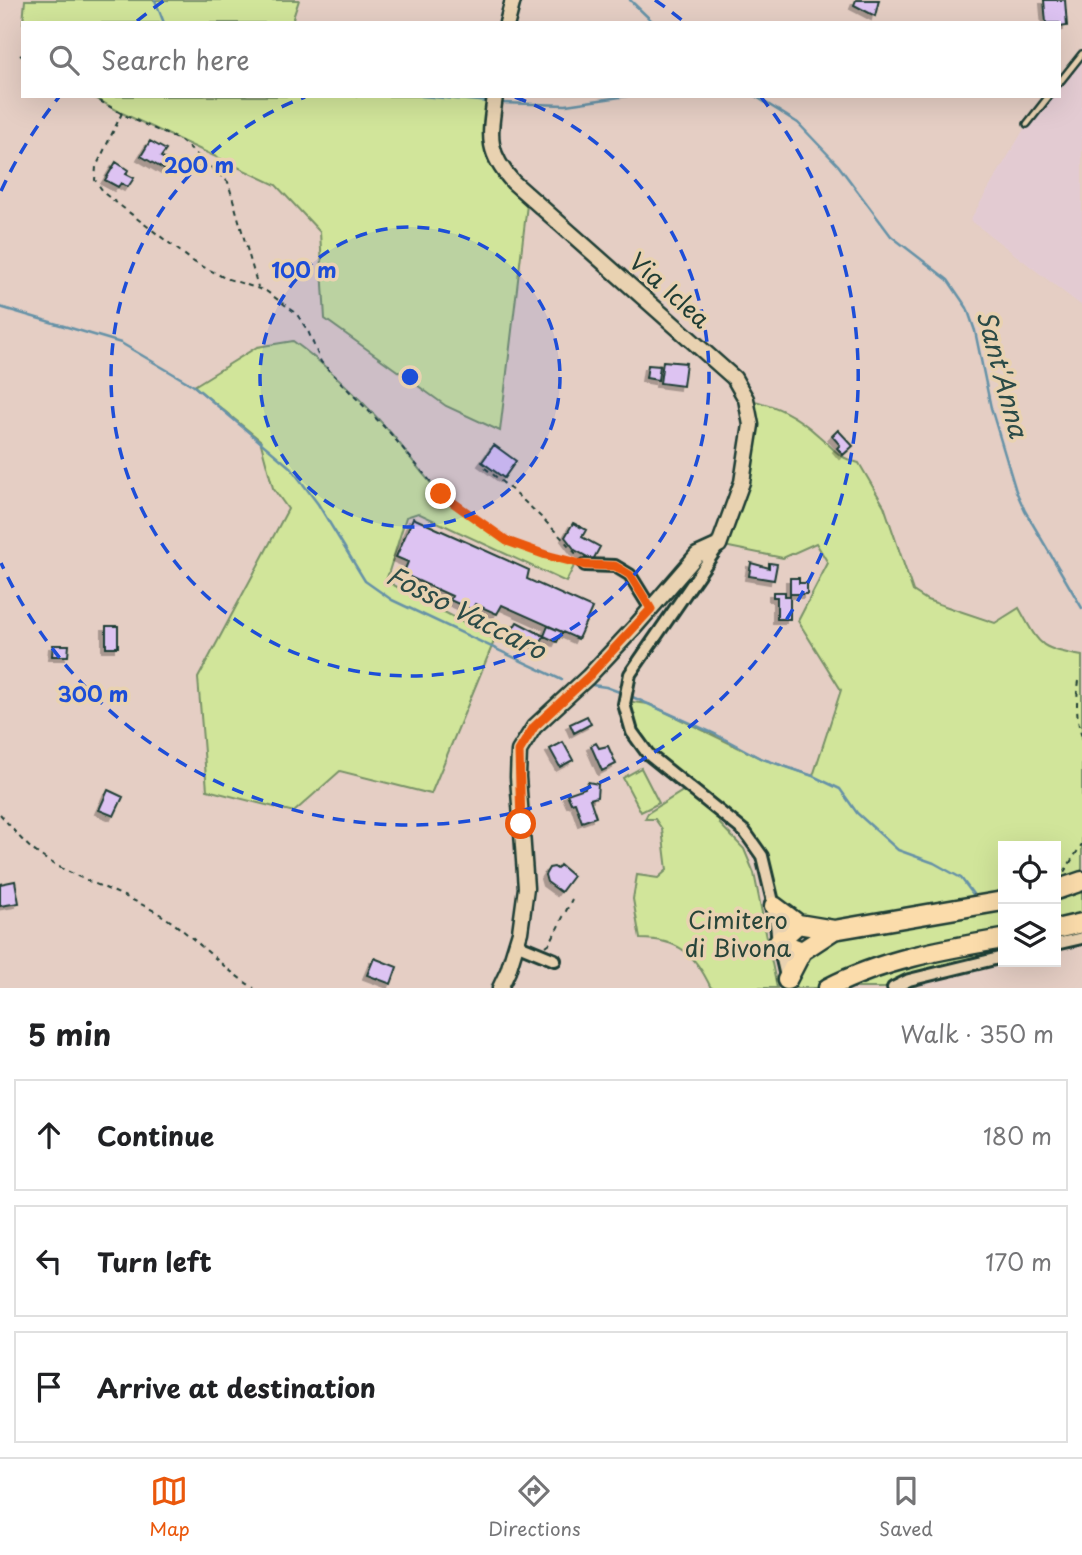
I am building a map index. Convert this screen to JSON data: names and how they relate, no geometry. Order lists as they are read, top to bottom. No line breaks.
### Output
{"streets":{"street":["Via Iclea"]},"water":["Sant'Anna","Fosso Vaccaro"],"parks":["Cimitero di Bivona"],"page":{"search":"Search here","heading":["5 min","Walk · 350 m"],"list":[["Continue","180 m"],["Turn left","170 m"],"Arrive at destination"],"nav":["Map","Directions","Saved"]},"rings":["200 m","100 m","300 m"]}
